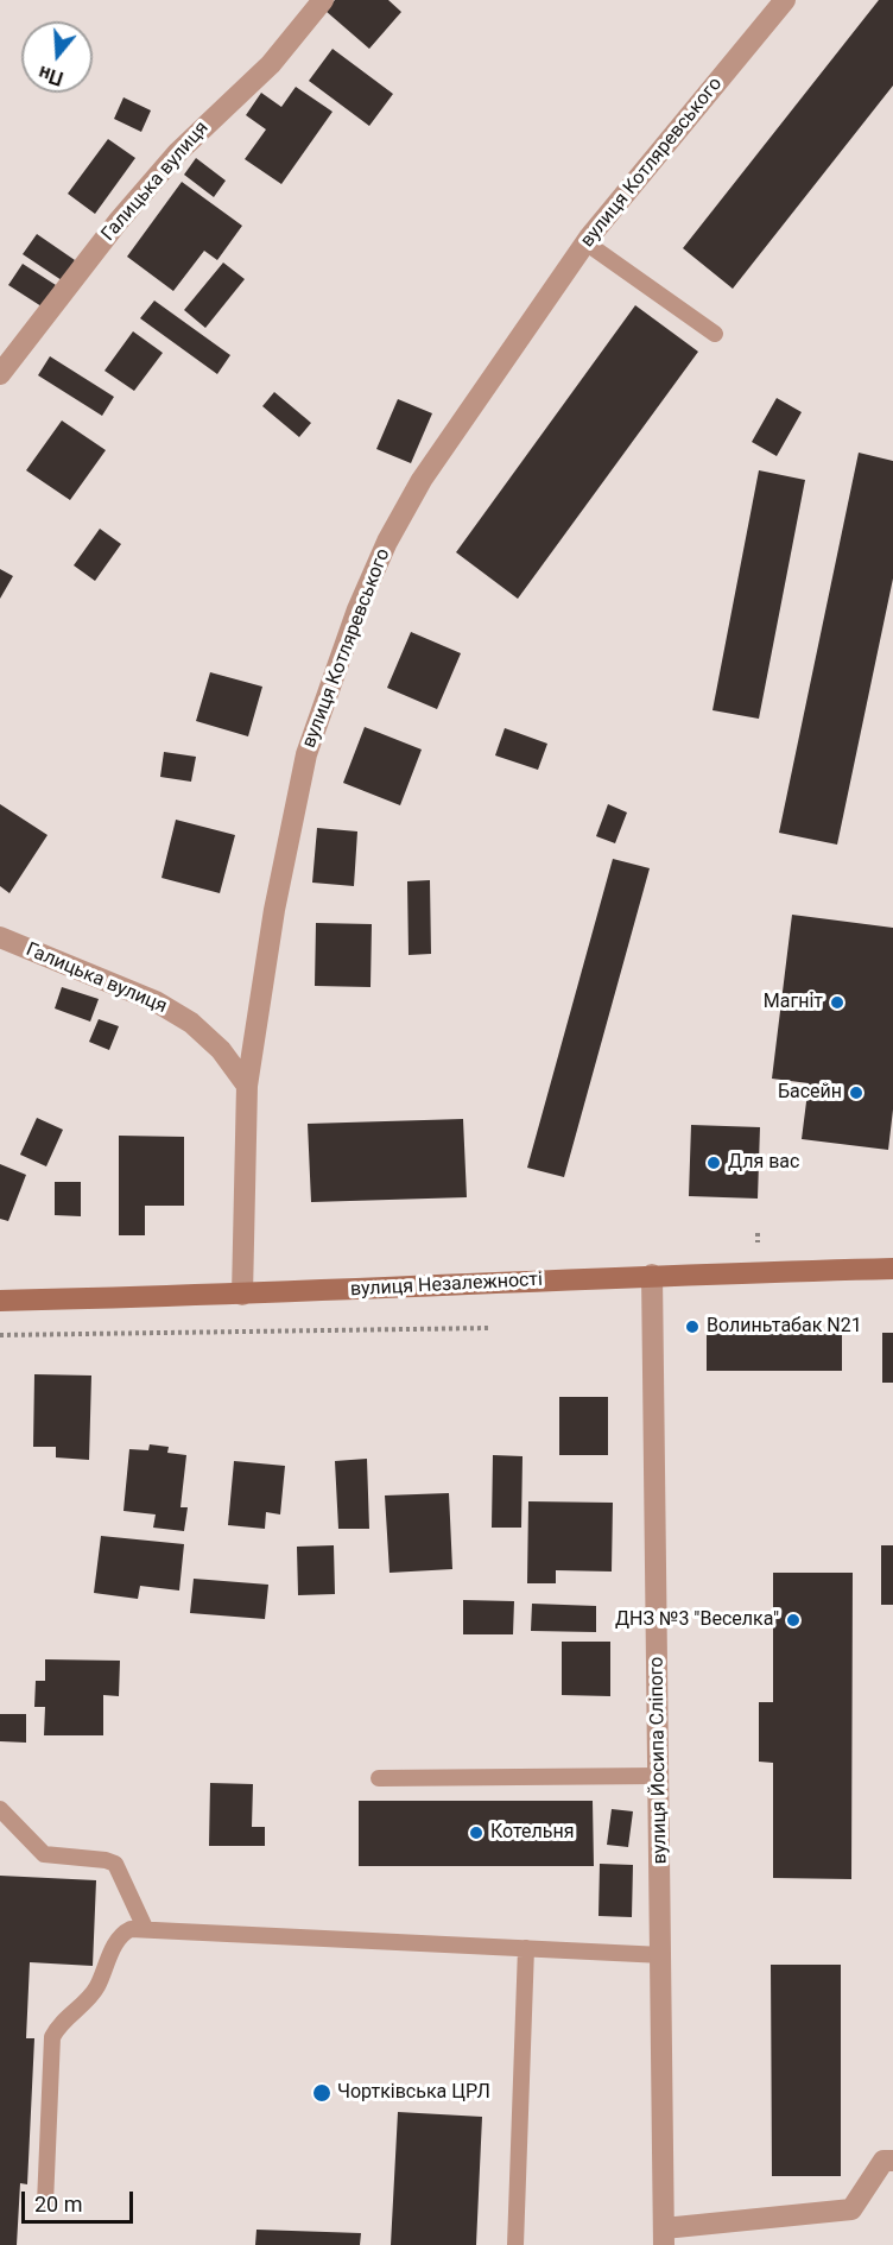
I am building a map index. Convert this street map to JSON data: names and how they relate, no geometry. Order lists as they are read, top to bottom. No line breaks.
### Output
{"streets":{"main road":["вулиця Незалежності"],"street":["вулиця Котляревського","Галицька вулиця","вулиця Йосипа Сліпого"]},"crossings":[["вулиця Котляревського","Галицька вулиця"],["вулиця Котляревського","вулиця Незалежності"],["вулиця Незалежності","вулиця Йосипа Сліпого"]],"places":["Магніт","Басейн","Для вас","Волиньтабак N21","ДНЗ №3 \"Веселка\"","Котельня","Чортківська ЦРЛ"],"scale_bar":"20 m","north":"bottom"}
